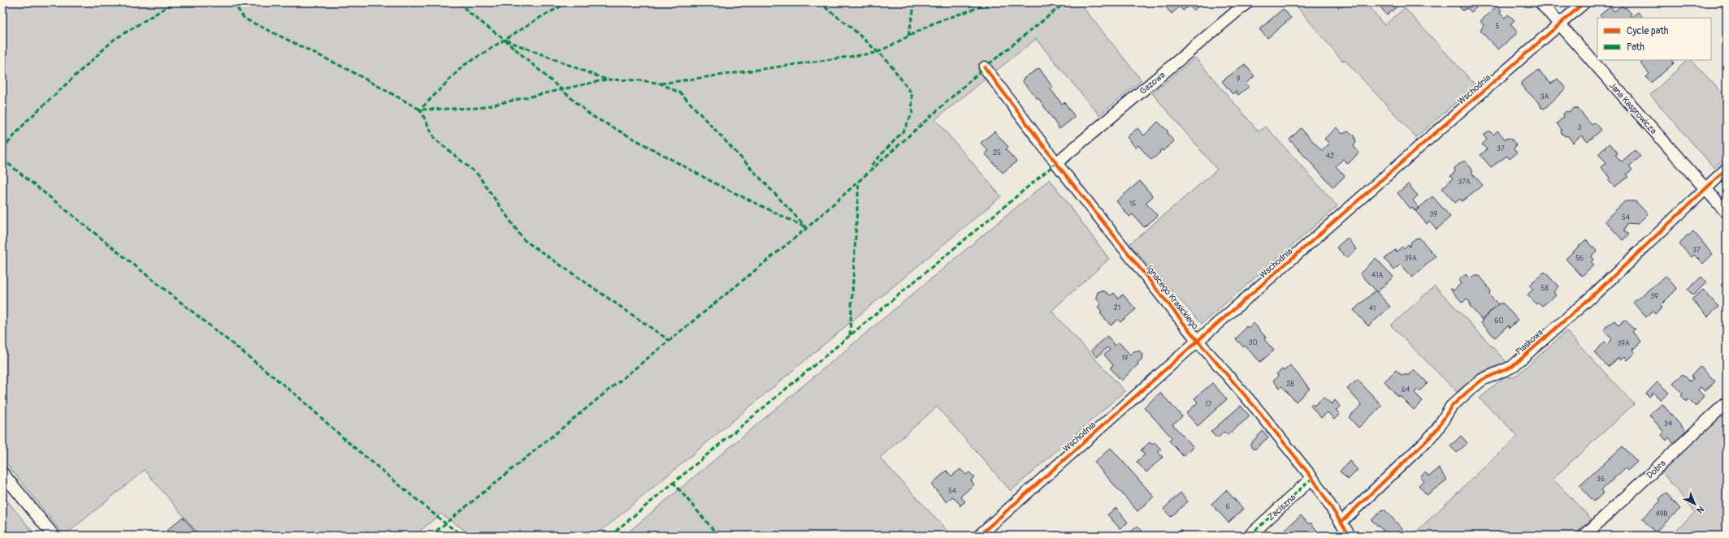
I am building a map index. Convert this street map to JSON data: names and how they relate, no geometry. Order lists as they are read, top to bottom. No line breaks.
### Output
{"streets":{"street":["Gazowa","Wschodnia","Jana Kasprowicza","Ignacego Krasickiego","Piaskowa","Dobra","Zaciszna"]},"crossings":[["Gazowa","Ignacego Krasickiego"],["Wschodnia","Jana Kasprowicza"],["Wschodnia","Ignacego Krasickiego"],["Jana Kasprowicza","Piaskowa"],["Ignacego Krasickiego","Piaskowa"],["Ignacego Krasickiego","Zaciszna"]],"house_numbers":["5","9","3A","3","37","25","42","37A","15","39","54","37","39A","56","41A","58","39","21","41","60","30","39A","19","28","64","17","34","36","54","6","49B"],"legend":["Cycle path","Path"],"north":"bottom right"}
